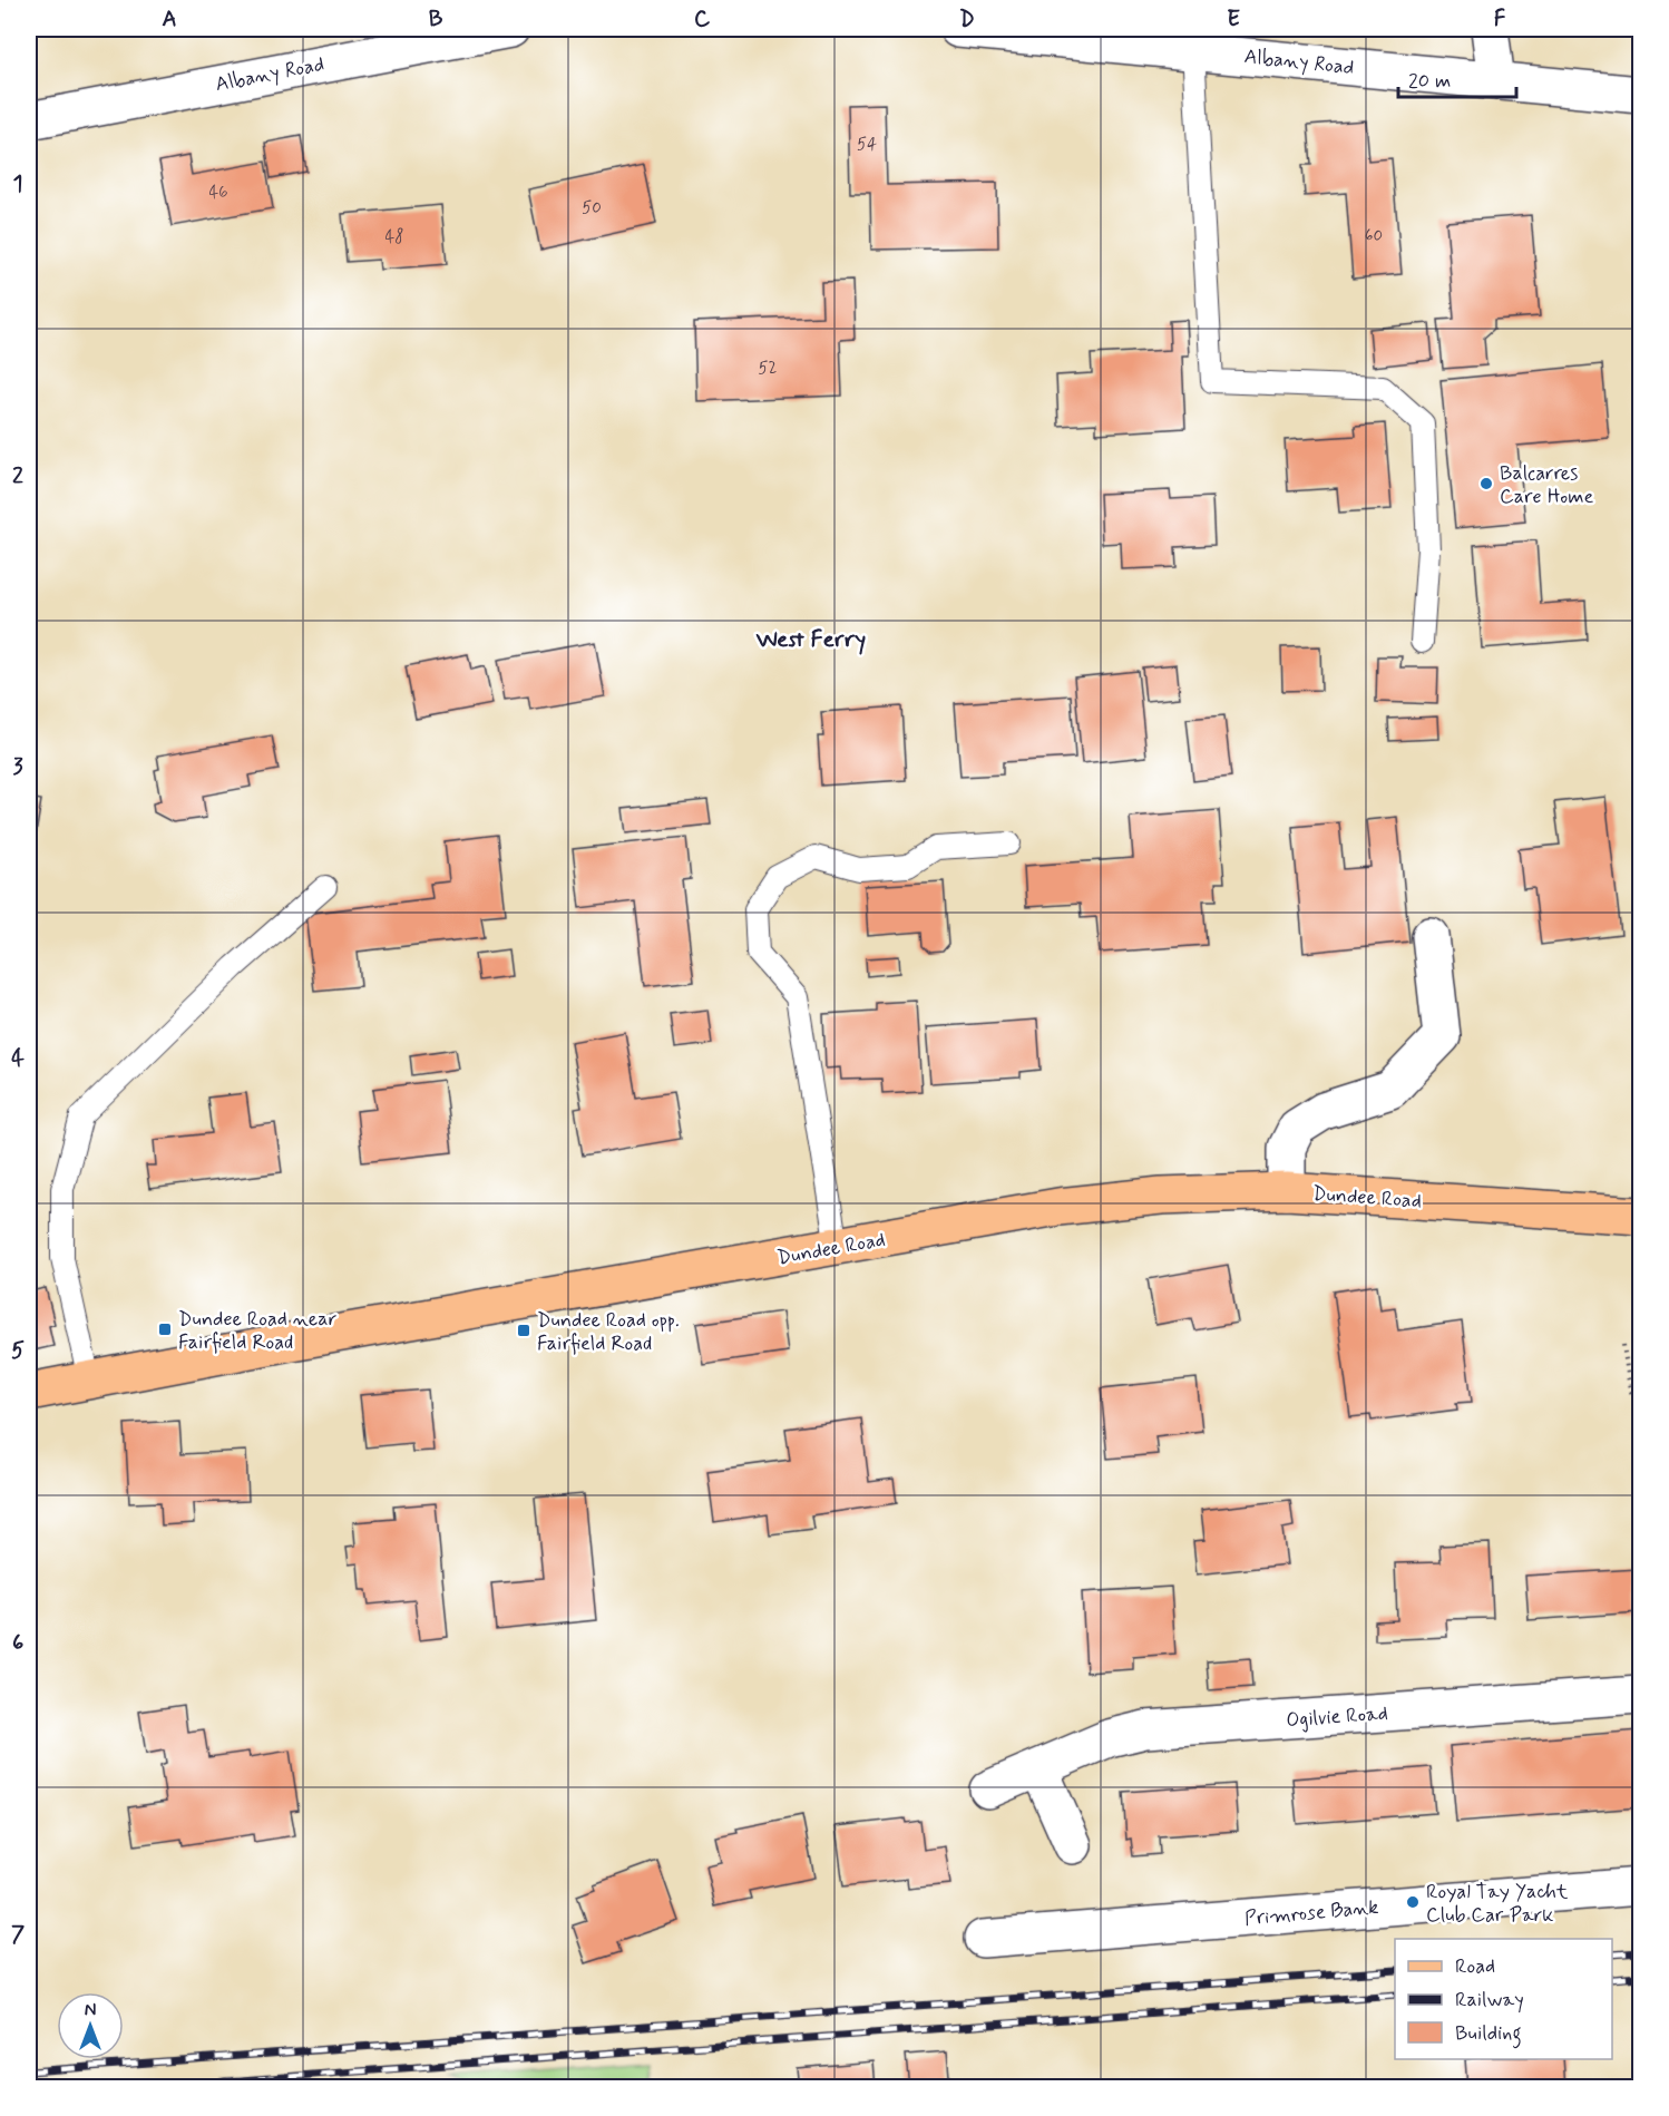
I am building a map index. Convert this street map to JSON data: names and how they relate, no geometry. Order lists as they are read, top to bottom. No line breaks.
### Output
{"streets":{"main road":["Dundee Road"],"street":["Albany Road","Ogilvie Road","Primrose Bank"]},"districts":["West Ferry"],"places":{"other":["Balcarres Care Home","Royal Tay Yacht Club Car Park"],"transit":["Dundee Road near Fairfield Road","Dundee Road opp. Fairfield Road"]},"house_numbers":["54","46","50","60","48","52"],"legend":["Road","Railway","Building"],"scale_bar":"20 m","north":"top","grid":{"columns":["A","B","C","D","E","F"],"rows":["1","2","3","4","5","6","7"]}}
